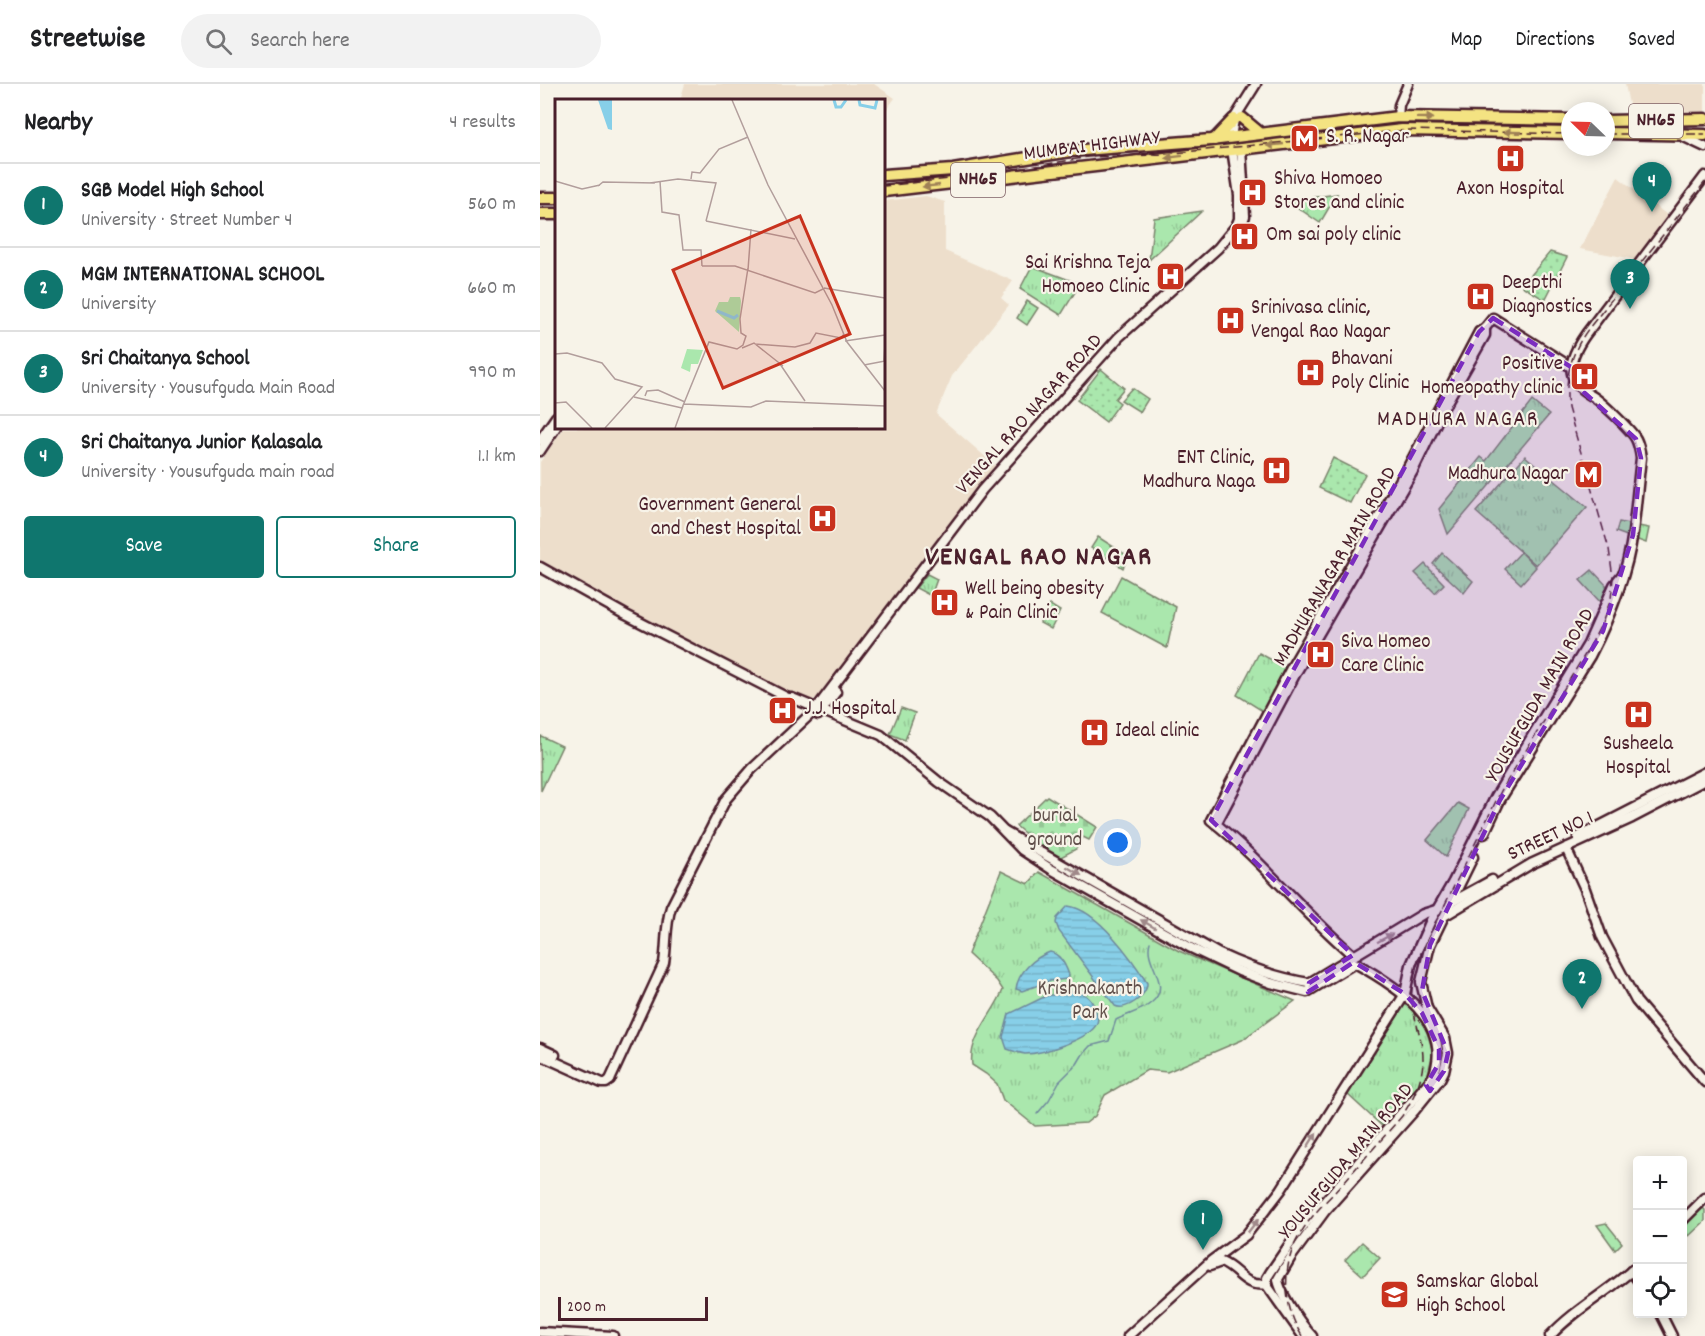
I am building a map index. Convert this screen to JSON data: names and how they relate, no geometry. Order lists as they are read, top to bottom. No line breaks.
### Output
{"streets":{"highway":["NH65","MUMBAI HIGHWAY"],"main road":["VENGAL RAO NAGAR ROAD","MADHURANAGAR MAIN ROAD","YOUSUFGUDA MAIN ROAD","STREET NO 1"]},"crossings":[["NH65","MUMBAI HIGHWAY"],["NH65","VENGAL RAO NAGAR ROAD"],["MUMBAI HIGHWAY","VENGAL RAO NAGAR ROAD"],["MADHURANAGAR MAIN ROAD","YOUSUFGUDA MAIN ROAD"],["MADHURANAGAR MAIN ROAD","STREET NO 1"],["YOUSUFGUDA MAIN ROAD","STREET NO 1"]],"districts":["MADHURA NAGAR","VENGAL RAO NAGAR"],"parks":["burial ground","Krishnakanth Park"],"places":{"metro station":["S. R. Nagar","Madhura Nagar"],"hospital":["Axon Hospital","Shiva Homoeo Stores and clinic","Om sai poly clinic","Sai Krishna Teja Homoeo Clinic","Deepthi Diagnostics","Srinivasa clinic, Vengal Rao Nagar","Bhavani Poly Clinic","Positive Homeopathy clinic","ENT Clinic, Madhura Naga","Government General and Chest Hospital","Well being obesity & Pain Clinic","Siva Homeo Care Clinic","J.J. Hospital","Susheela Hospital","Ideal clinic"],"school or university":["Samskar Global High School"]},"scale_bar":"200 m","north":"top left","page":{"header":"Streetwise","search":"Search here","nav":["Map","Directions","Saved"],"heading":["Nearby","4 results"],"list":[{"mark":"1","name":"SGB Model High School","note":"University · Street Number 4","value":"560 m"},{"mark":"2","name":"MGM INTERNATIONAL SCHOOL","note":"University","value":"660 m"},{"mark":"3","name":"Sri Chaitanya School","note":"University · Yousufguda Main Road","value":"990 m"},{"mark":"4","name":"Sri Chaitanya Junior Kalasala","note":"University · Yousufguda main road","value":"1.1 km"}],"pins":["4","3","2","1"],"buttons":["Save","Share"],"map_buttons":["+","−"],"scale":"200 m"}}
